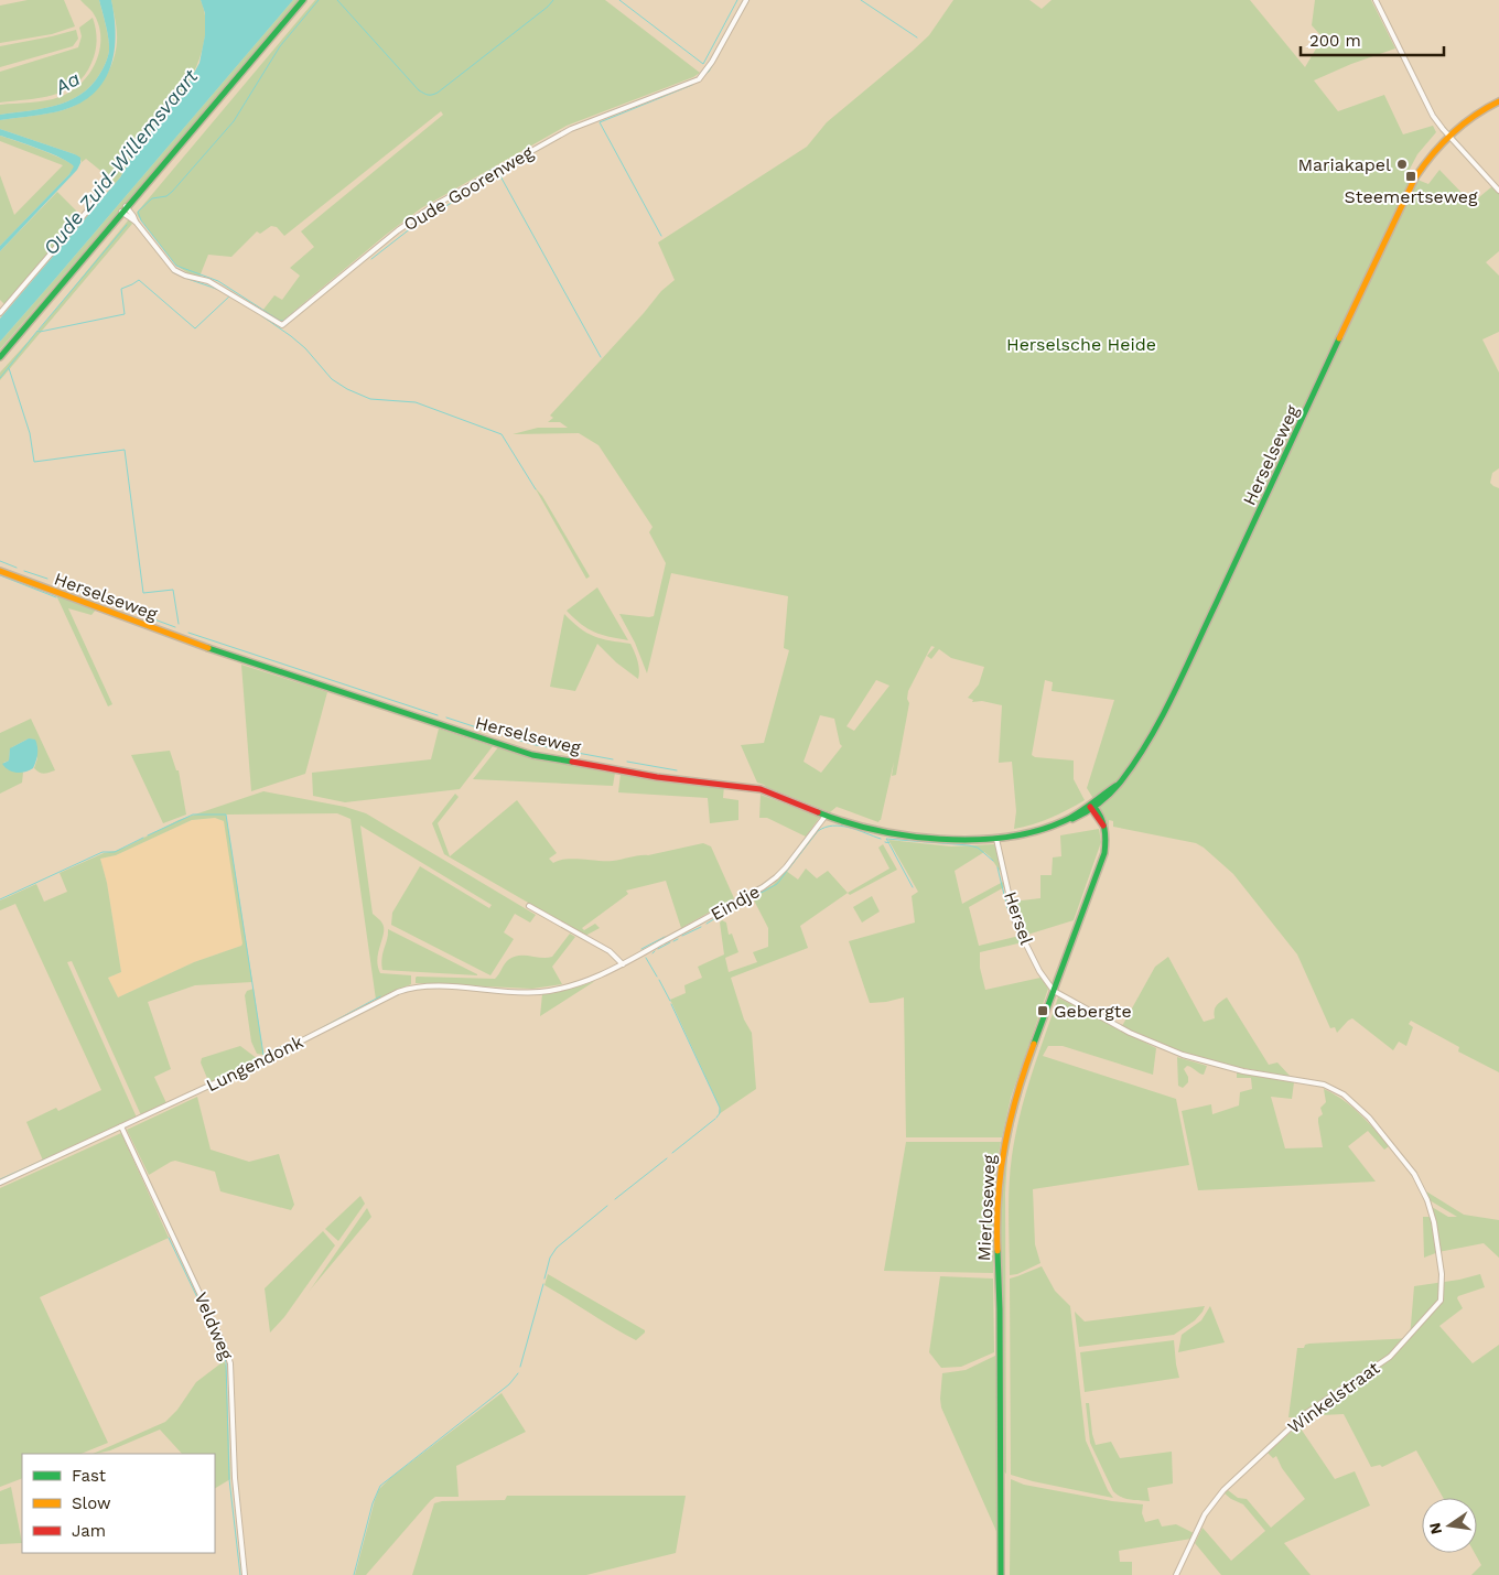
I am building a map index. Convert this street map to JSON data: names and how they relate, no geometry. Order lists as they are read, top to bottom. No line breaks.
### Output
{"streets":{"street":["Oude Goorenweg","Herselseweg","Eindje","Hersel","Lungendonk","Mierloseweg","Veldweg","Winkelstraat"]},"crossings":[["Herselseweg","Eindje"],["Herselseweg","Hersel"],["Herselseweg","Mierloseweg"],["Eindje","Lungendonk"],["Hersel","Mierloseweg"],["Hersel","Winkelstraat"],["Lungendonk","Veldweg"],["Mierloseweg","Winkelstraat"]],"water":["Aa","Oude Zuid-Willemsvaart"],"parks":["Herselsche Heide"],"places":{"other":["Mariakapel"],"transit":["Steemertseweg","Gebergte"]},"legend":["Fast","Slow","Jam"],"scale_bar":"200 m","north":"left"}
